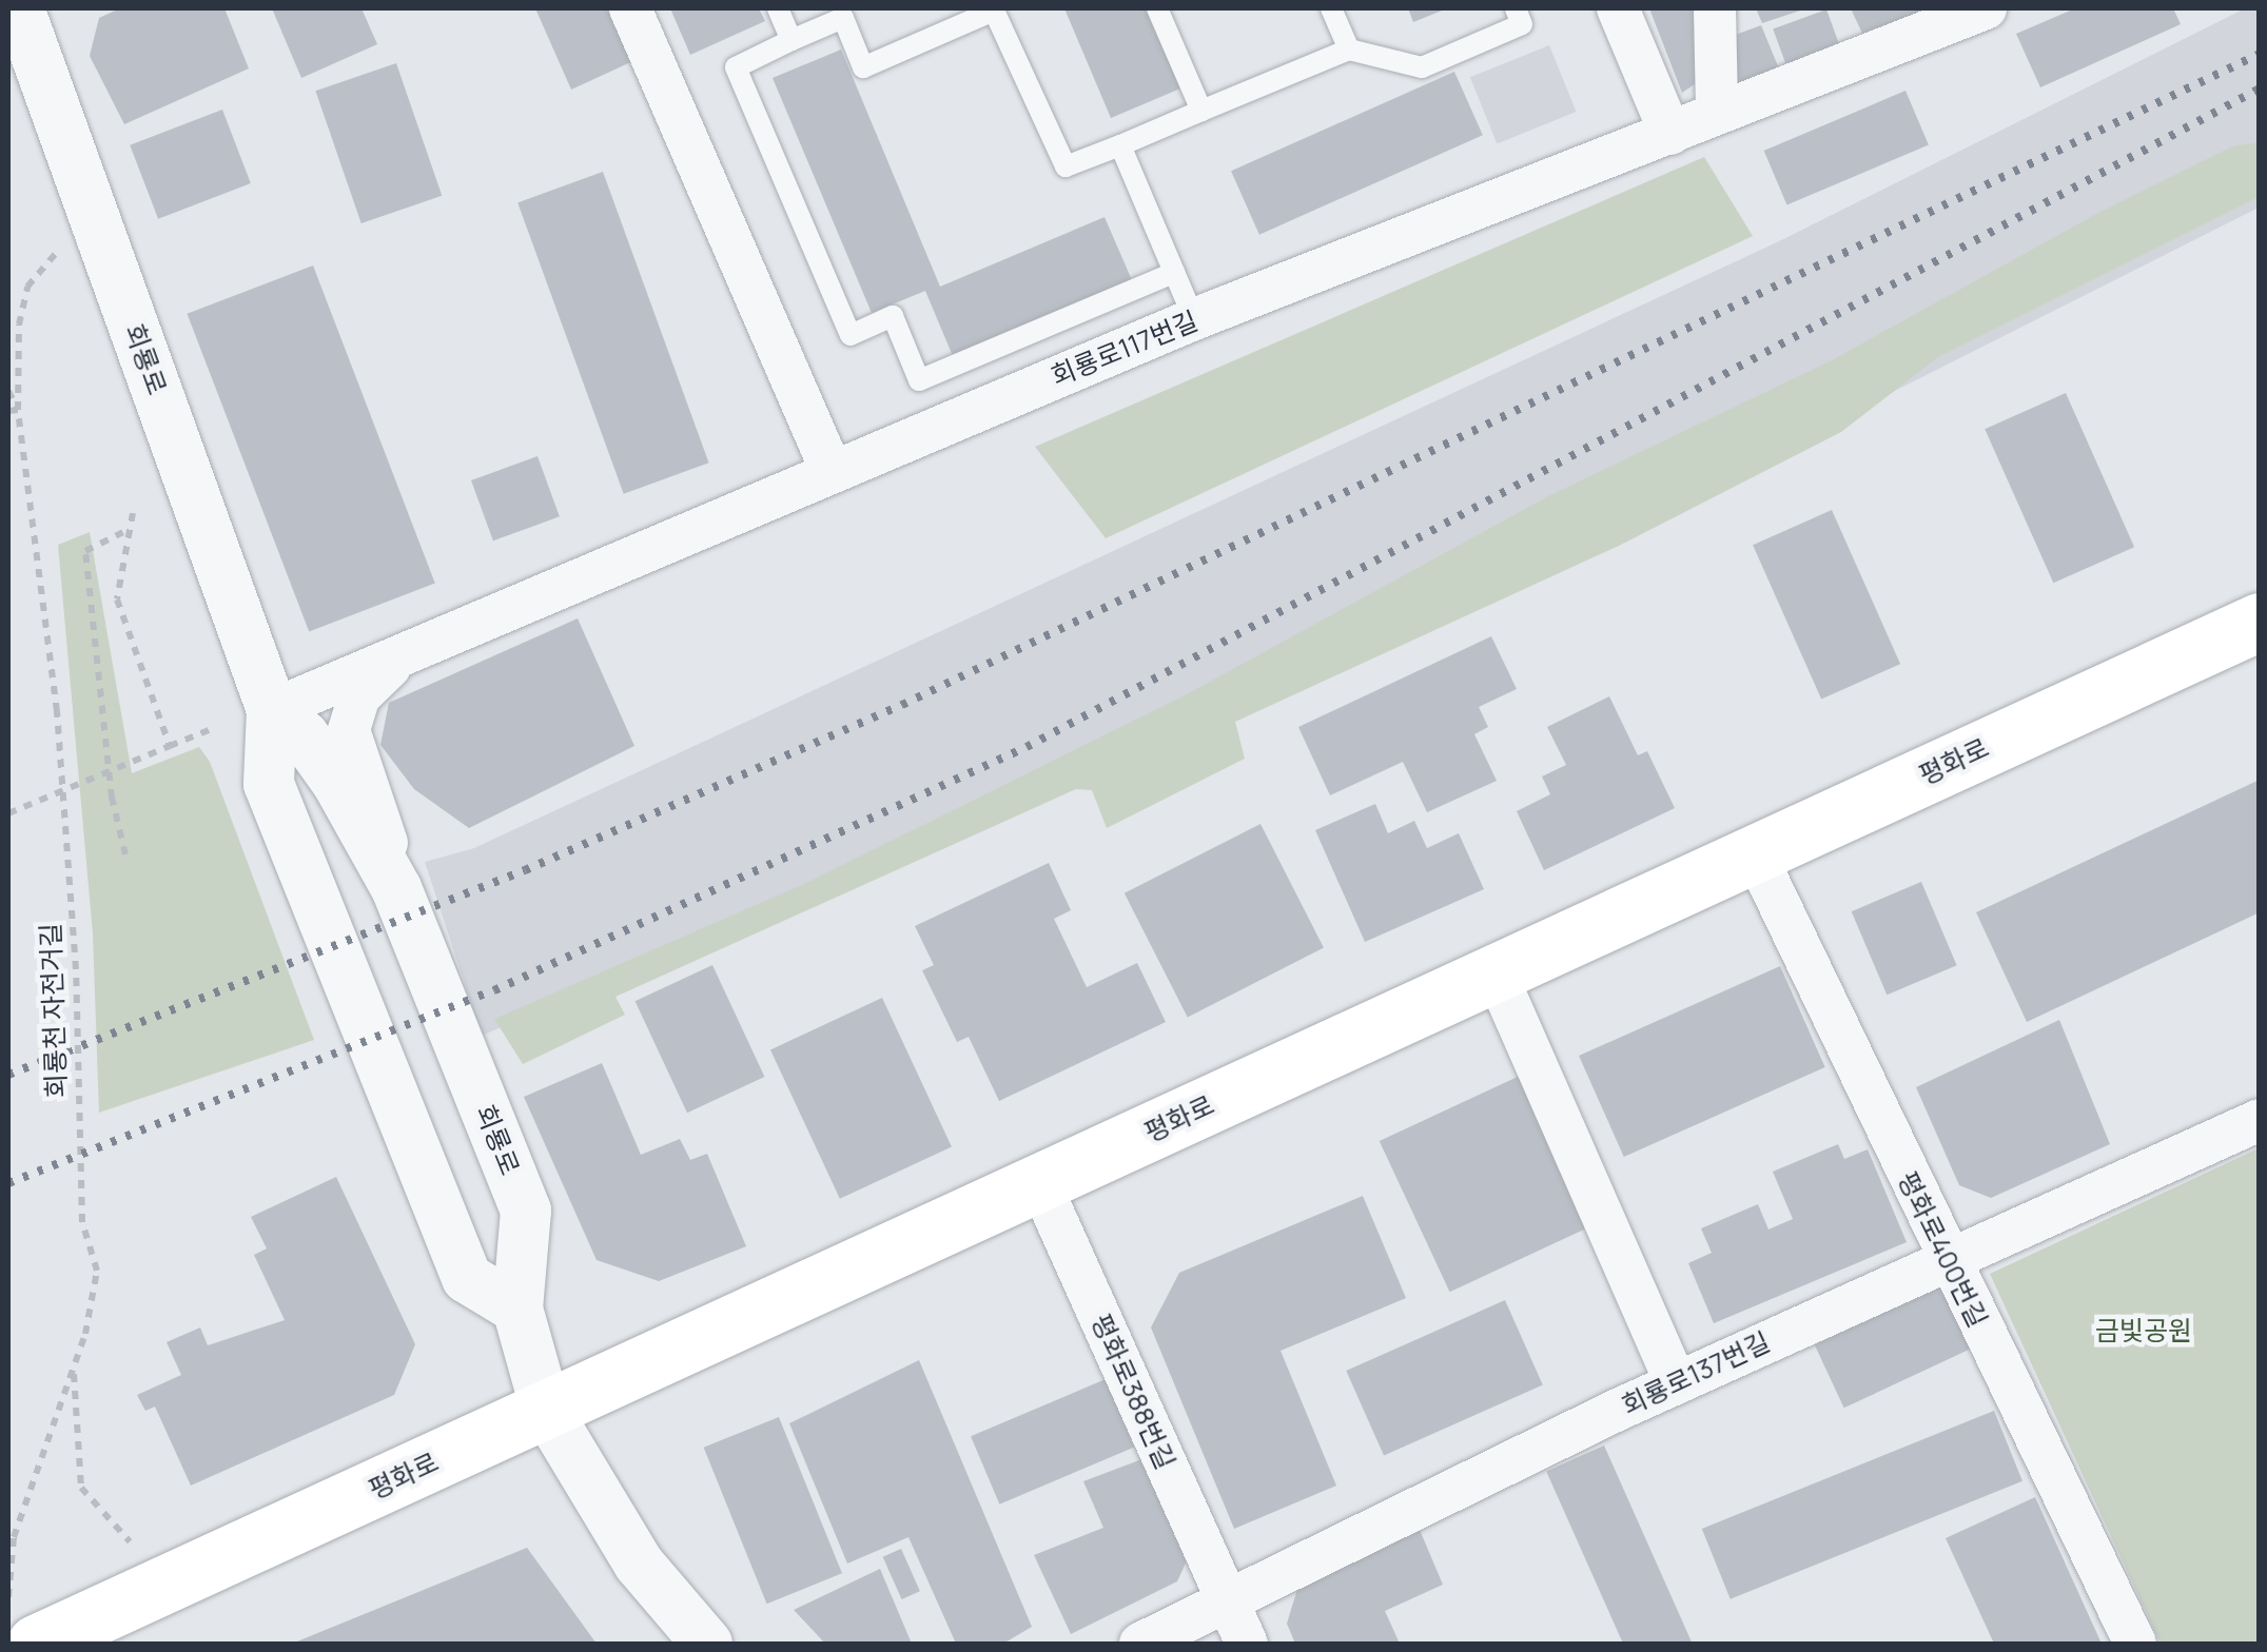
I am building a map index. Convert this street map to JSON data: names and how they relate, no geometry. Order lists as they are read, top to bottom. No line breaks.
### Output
{"streets":{"main road":["평화로"],"street":["회룡로117번길","회룡로","평화로400번길","회룡로137번길","평화로388번길"],"path":["회룡천 자전거길"]},"crossings":[["회룡로117번길","회룡로"],["회룡로","평화로"],["평화로","평화로400번길"],["평화로","평화로388번길"],["평화로400번길","회룡로137번길"],["회룡로137번길","평화로388번길"]],"parks":["금빛공원"]}
